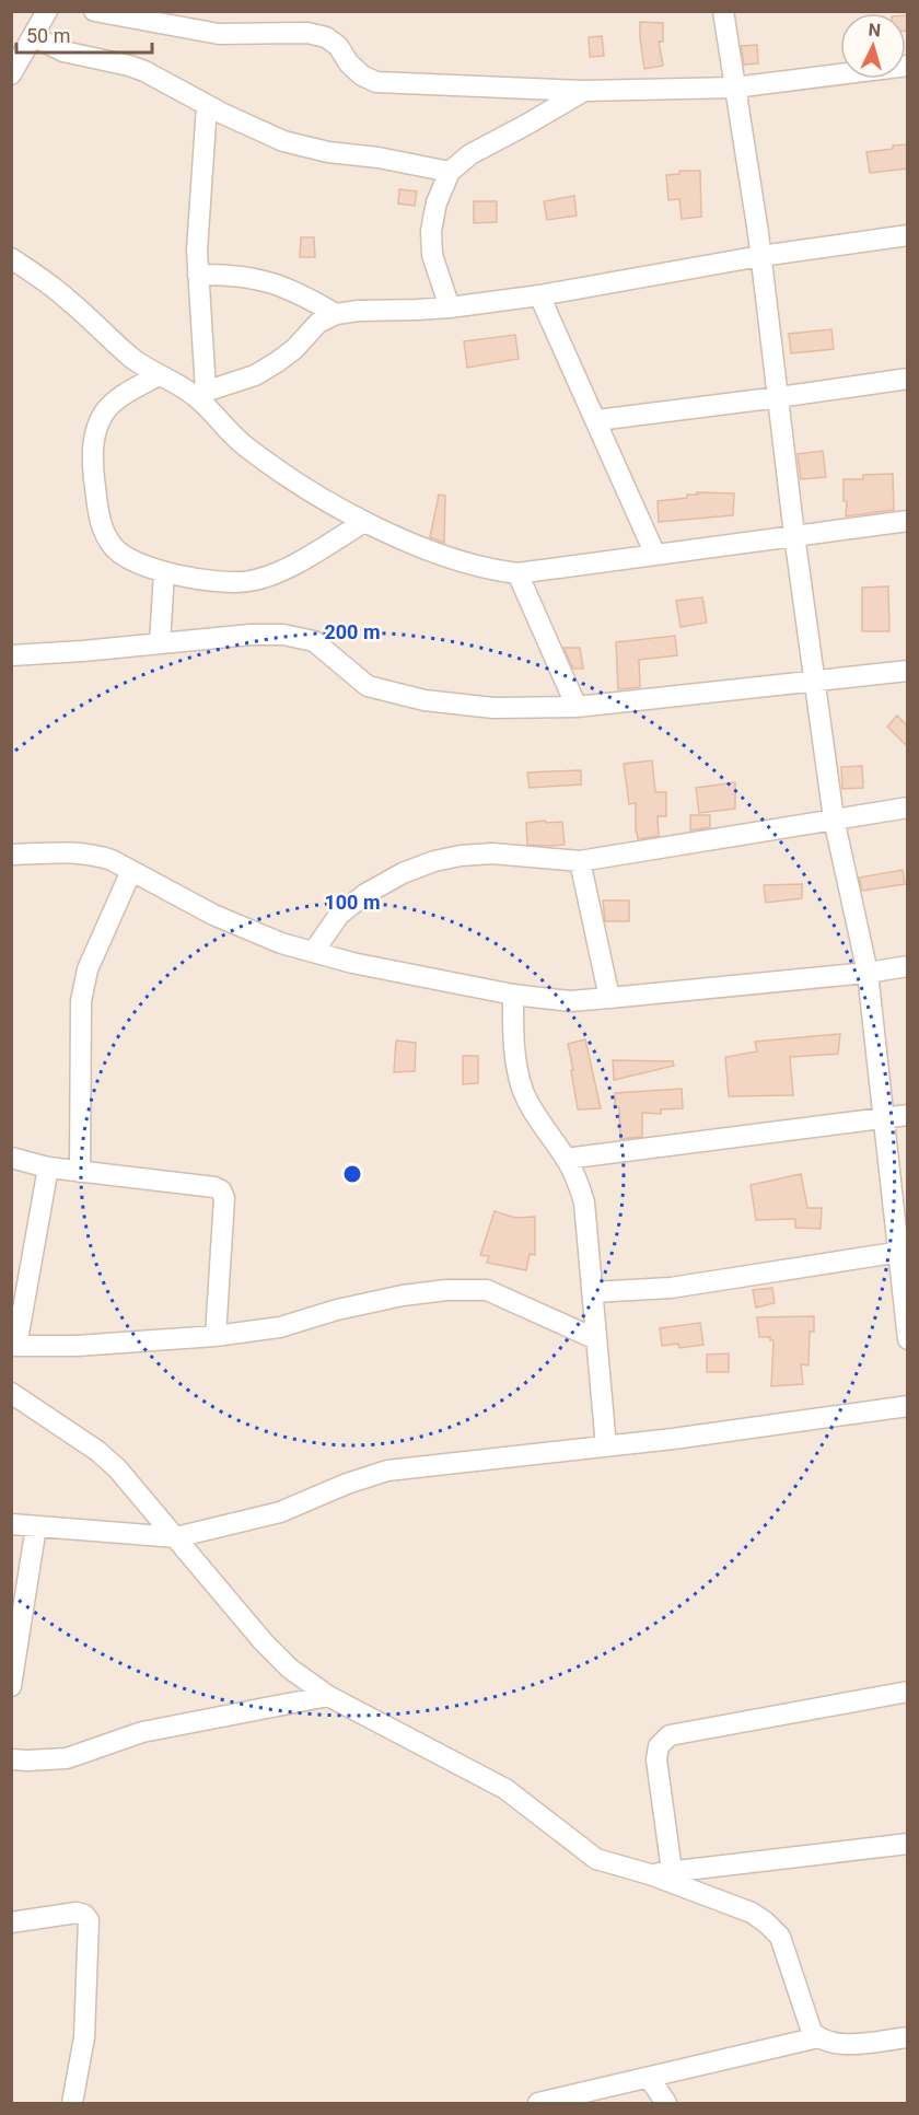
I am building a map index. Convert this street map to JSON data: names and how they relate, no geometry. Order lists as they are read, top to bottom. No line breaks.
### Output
{"scale_bar":"50 m","north":"top","rings":["200 m","100 m"]}
